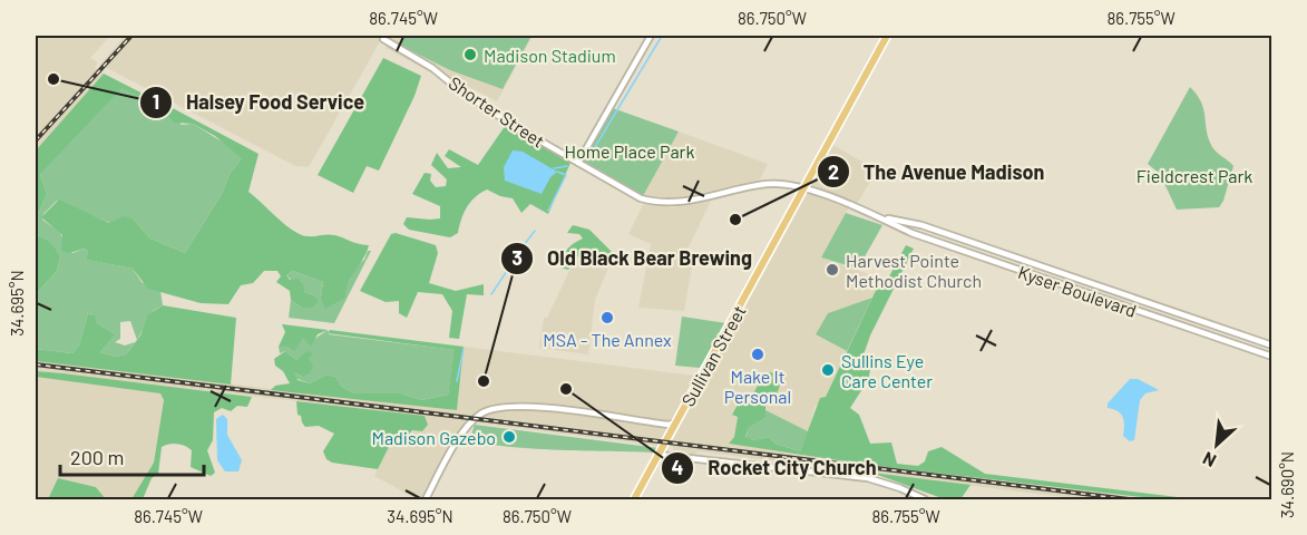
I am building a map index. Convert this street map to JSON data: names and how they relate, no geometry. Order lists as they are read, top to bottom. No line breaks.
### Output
{"streets":{"main road":["Sullivan Street"],"street":["Shorter Street","Kyser Boulevard"]},"crossings":[["Shorter Street","Kyser Boulevard"],["Shorter Street","Sullivan Street"],["Kyser Boulevard","Sullivan Street"]],"parks":["Home Place Park","Fieldcrest Park"],"places":["Madison Stadium","Halsey Food Service","The Avenue Madison","Harvest Pointe Methodist Church","MSA - The Annex","Make It Personal","Sullins Eye Care Center","Old Black Bear Brewing","Rocket City Church","Madison Gazebo"],"scale_bar":"200 m","north":"bottom left","coordinates":["86.745°W","86.750°W","86.755°W","34.695°N","34.690°N"]}
